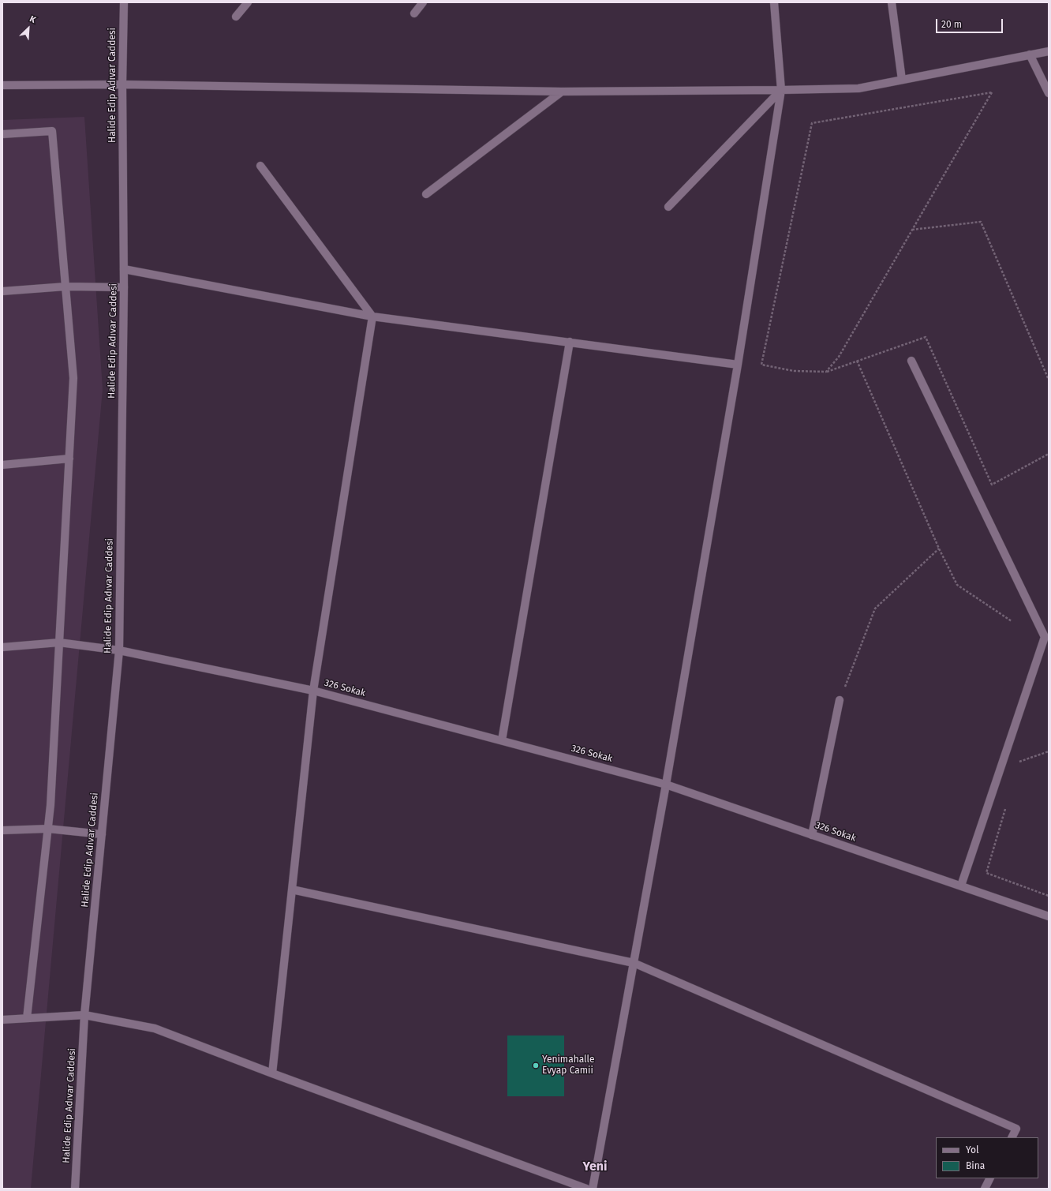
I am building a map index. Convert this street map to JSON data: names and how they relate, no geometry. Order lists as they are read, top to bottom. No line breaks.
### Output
{"streets":{"street":["Halide Edip Adıvar Caddesi","326 Sokak"]},"crossings":[["Halide Edip Adıvar Caddesi","326 Sokak"]],"districts":["Yeni"],"places":["Yenimahalle Evyap Camii"],"legend":["Yol","Bina"],"scale_bar":"20 m","north":"top right"}
